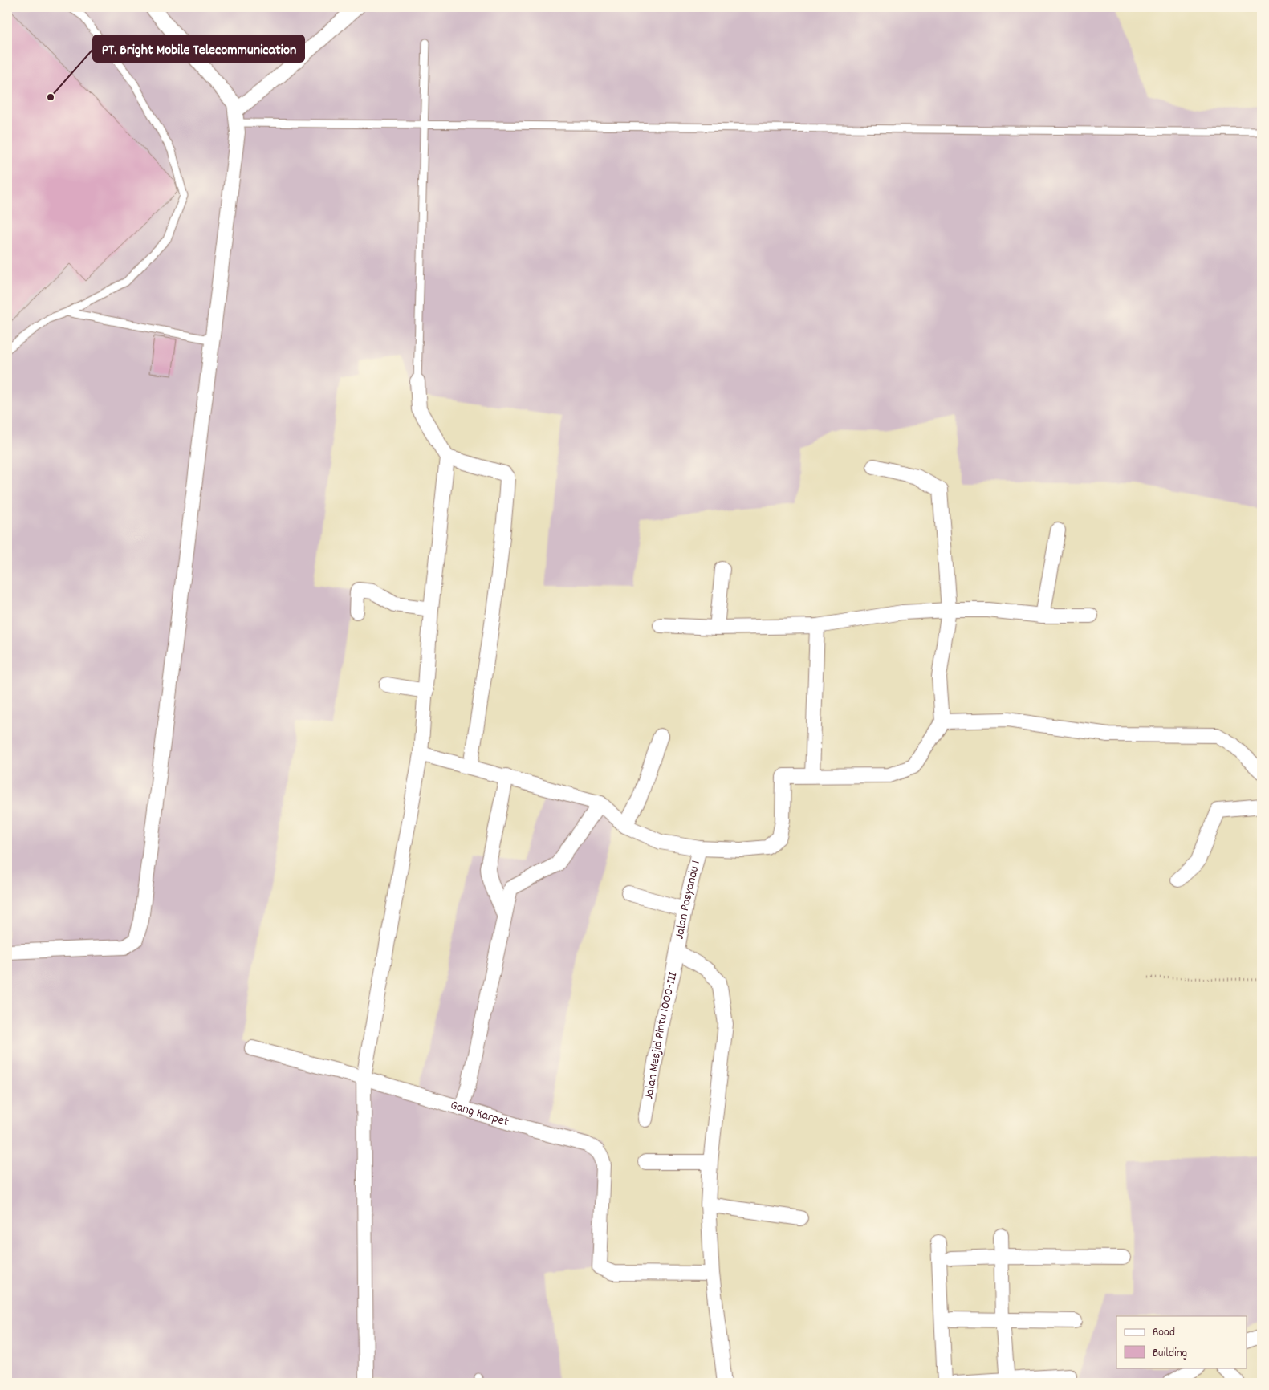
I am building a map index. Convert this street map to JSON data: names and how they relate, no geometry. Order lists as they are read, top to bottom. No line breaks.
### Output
{"streets":{"street":["Jalan Posyandu 1","Jalan Mesjid Pintu 1000-III","Gang Karpet"]},"crossings":[["Jalan Posyandu 1","Jalan Mesjid Pintu 1000-III"]],"places":["PT. Bright Mobile Telecommunication"],"legend":["Road","Building"]}
